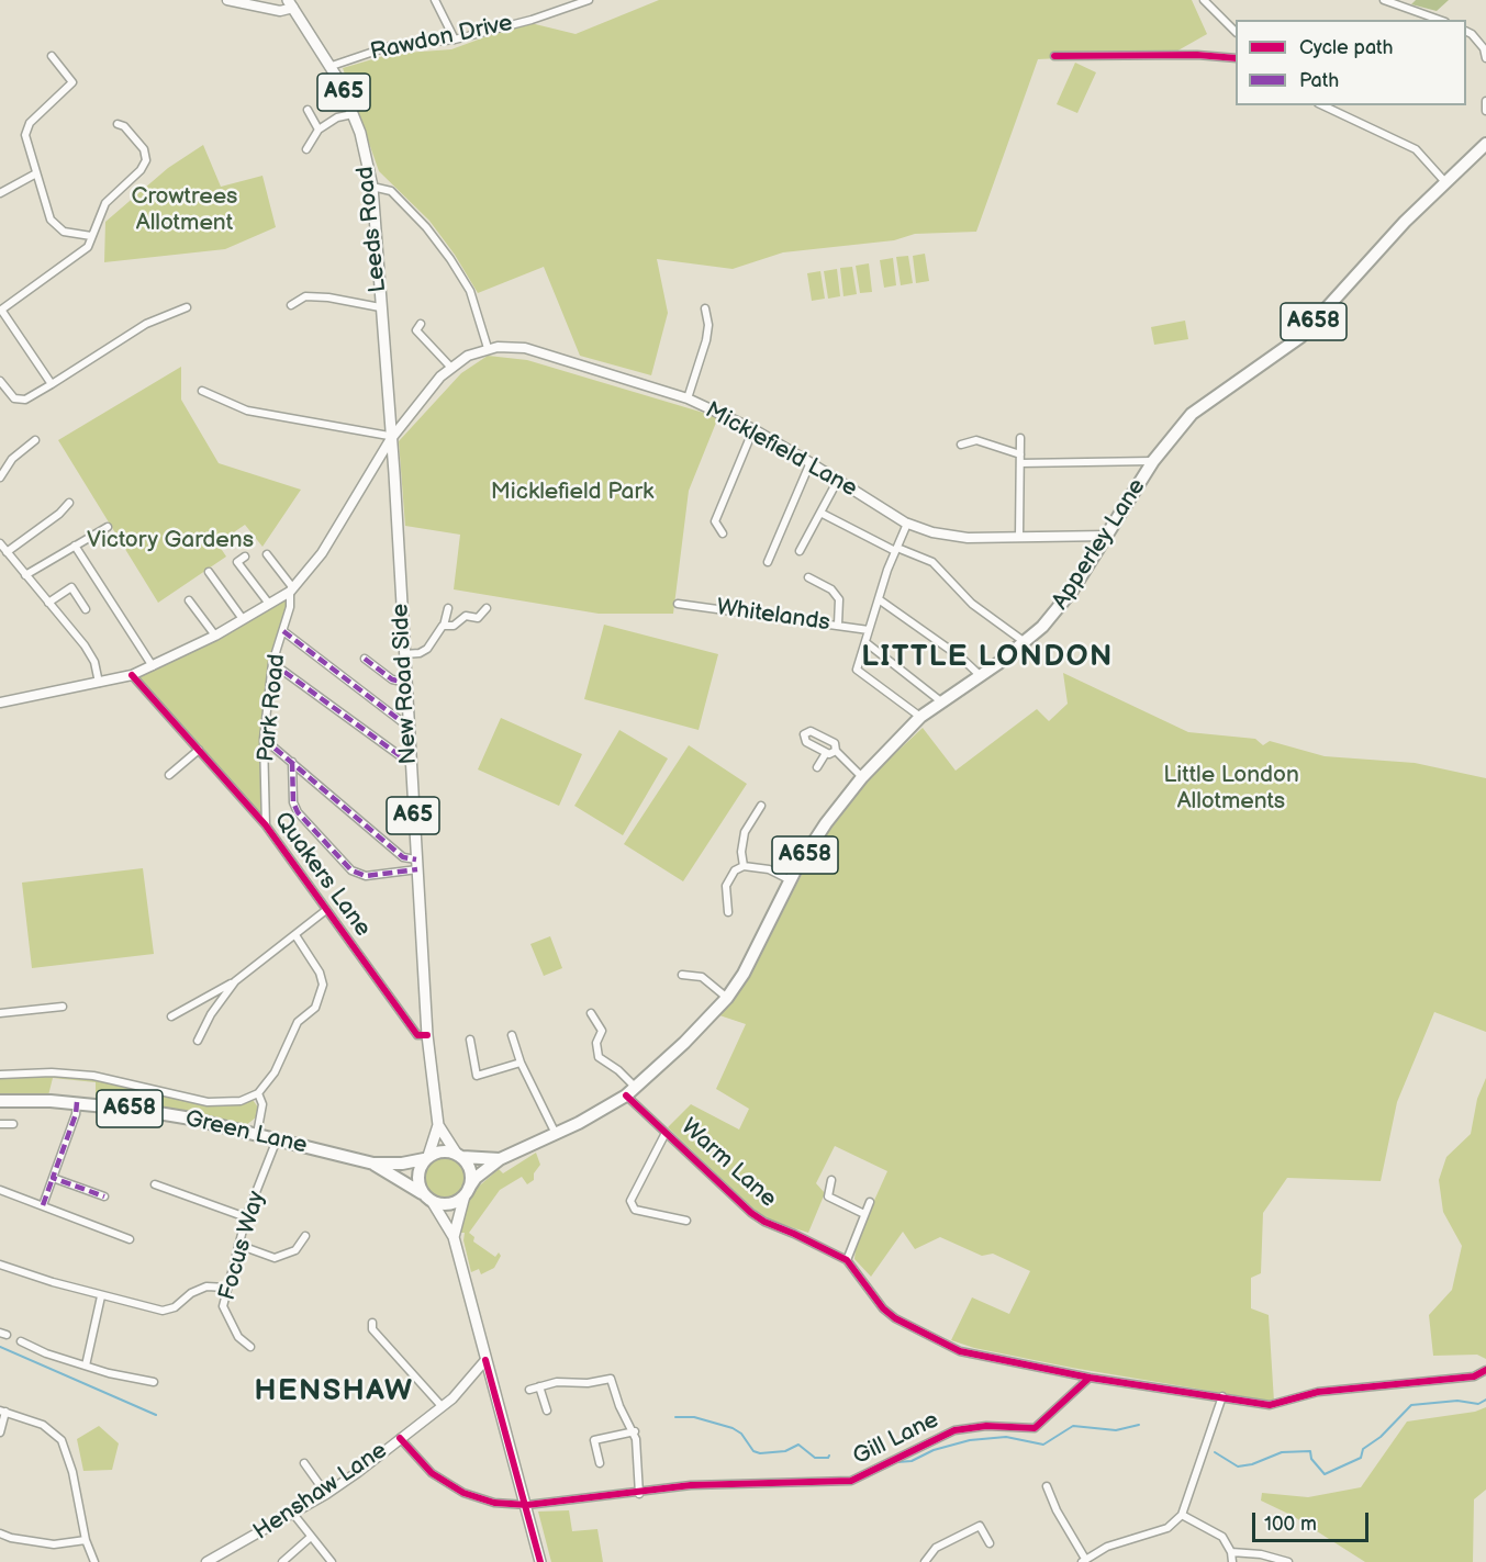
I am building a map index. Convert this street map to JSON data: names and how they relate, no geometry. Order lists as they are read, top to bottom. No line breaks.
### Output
{"streets":{"highway":["A658","Apperley Lane","Green Lane"],"main road":["A65","Leeds Road","Micklefield Lane","New Road Side","Henshaw Lane"],"street":["Rawdon Drive","Whitelands","Park Road","Quakers Lane","Warm Lane","Focus Way","Gill Lane"]},"crossings":[["Rawdon Drive","Leeds Road"],["Leeds Road","Micklefield Lane"],["Leeds Road","New Road Side"],["A658","Apperley Lane"],["A658","New Road Side"],["A658","Green Lane"],["Micklefield Lane","Apperley Lane"],["Micklefield Lane","New Road Side"],["Micklefield Lane","Park Road"],["Apperley Lane","New Road Side"],["Apperley Lane","Green Lane"],["Apperley Lane","Warm Lane"],["New Road Side","Quakers Lane"],["New Road Side","Green Lane"],["Park Road","Quakers Lane"],["Green Lane","Focus Way"],["Warm Lane","Gill Lane"],["Gill Lane","Henshaw Lane"]],"districts":["LITTLE LONDON","HENSHAW"],"parks":["Crowtrees Allotment","Micklefield Park","Victory Gardens","Little London Allotments"],"legend":["Cycle path","Path"],"scale_bar":"100 m"}
